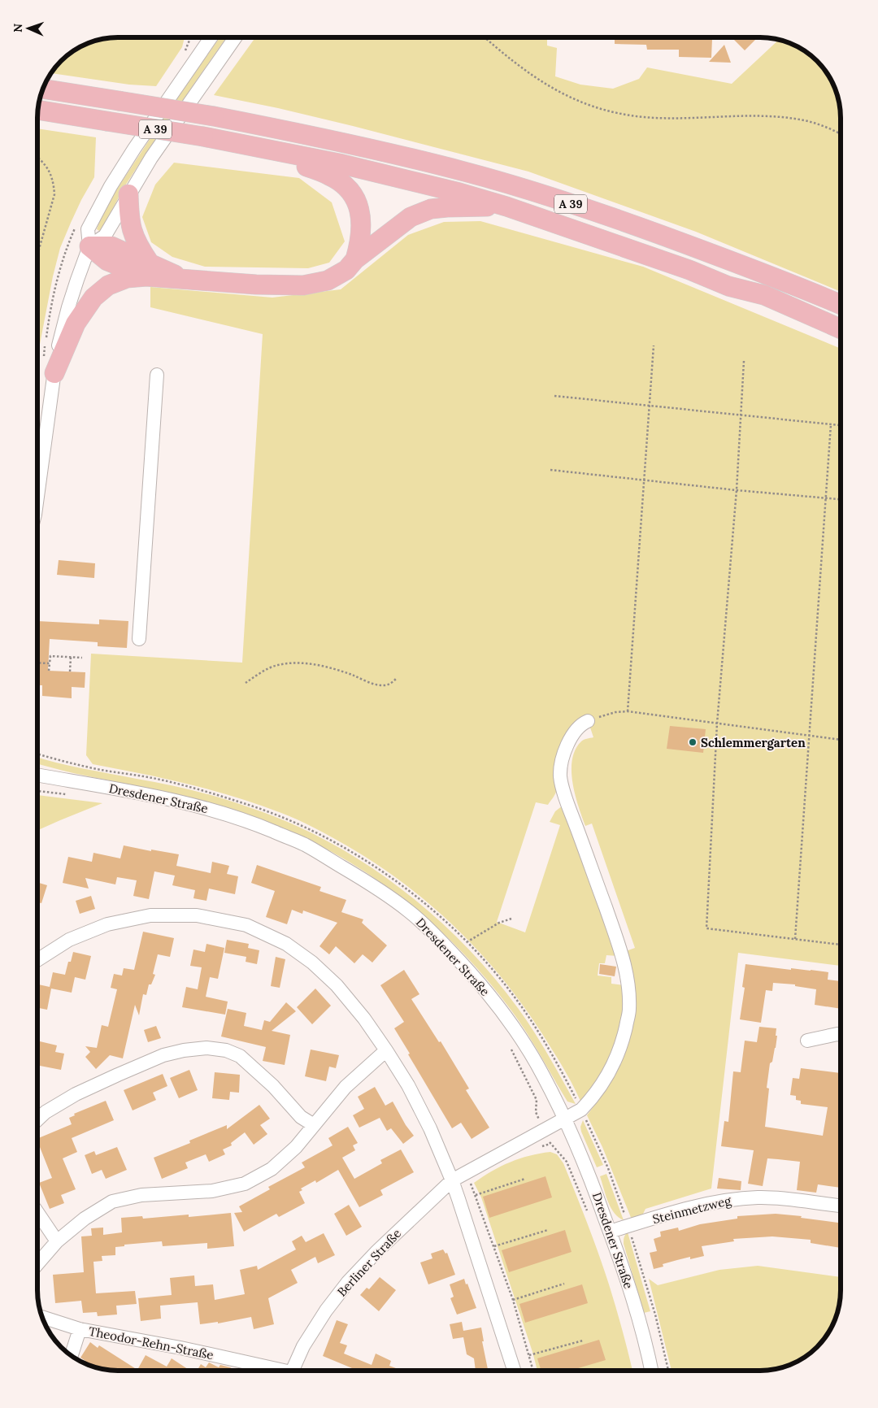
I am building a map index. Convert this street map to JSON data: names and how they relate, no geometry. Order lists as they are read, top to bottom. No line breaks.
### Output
{"streets":{"highway":["A 39"],"street":["Dresdener Straße","Steinmetzweg","Berliner Straße","Theodor-Rehn-Straße"]},"crossings":[["Dresdener Straße","Steinmetzweg"],["Dresdener Straße","Berliner Straße"]],"places":["Schlemmergarten"],"north":"left"}
